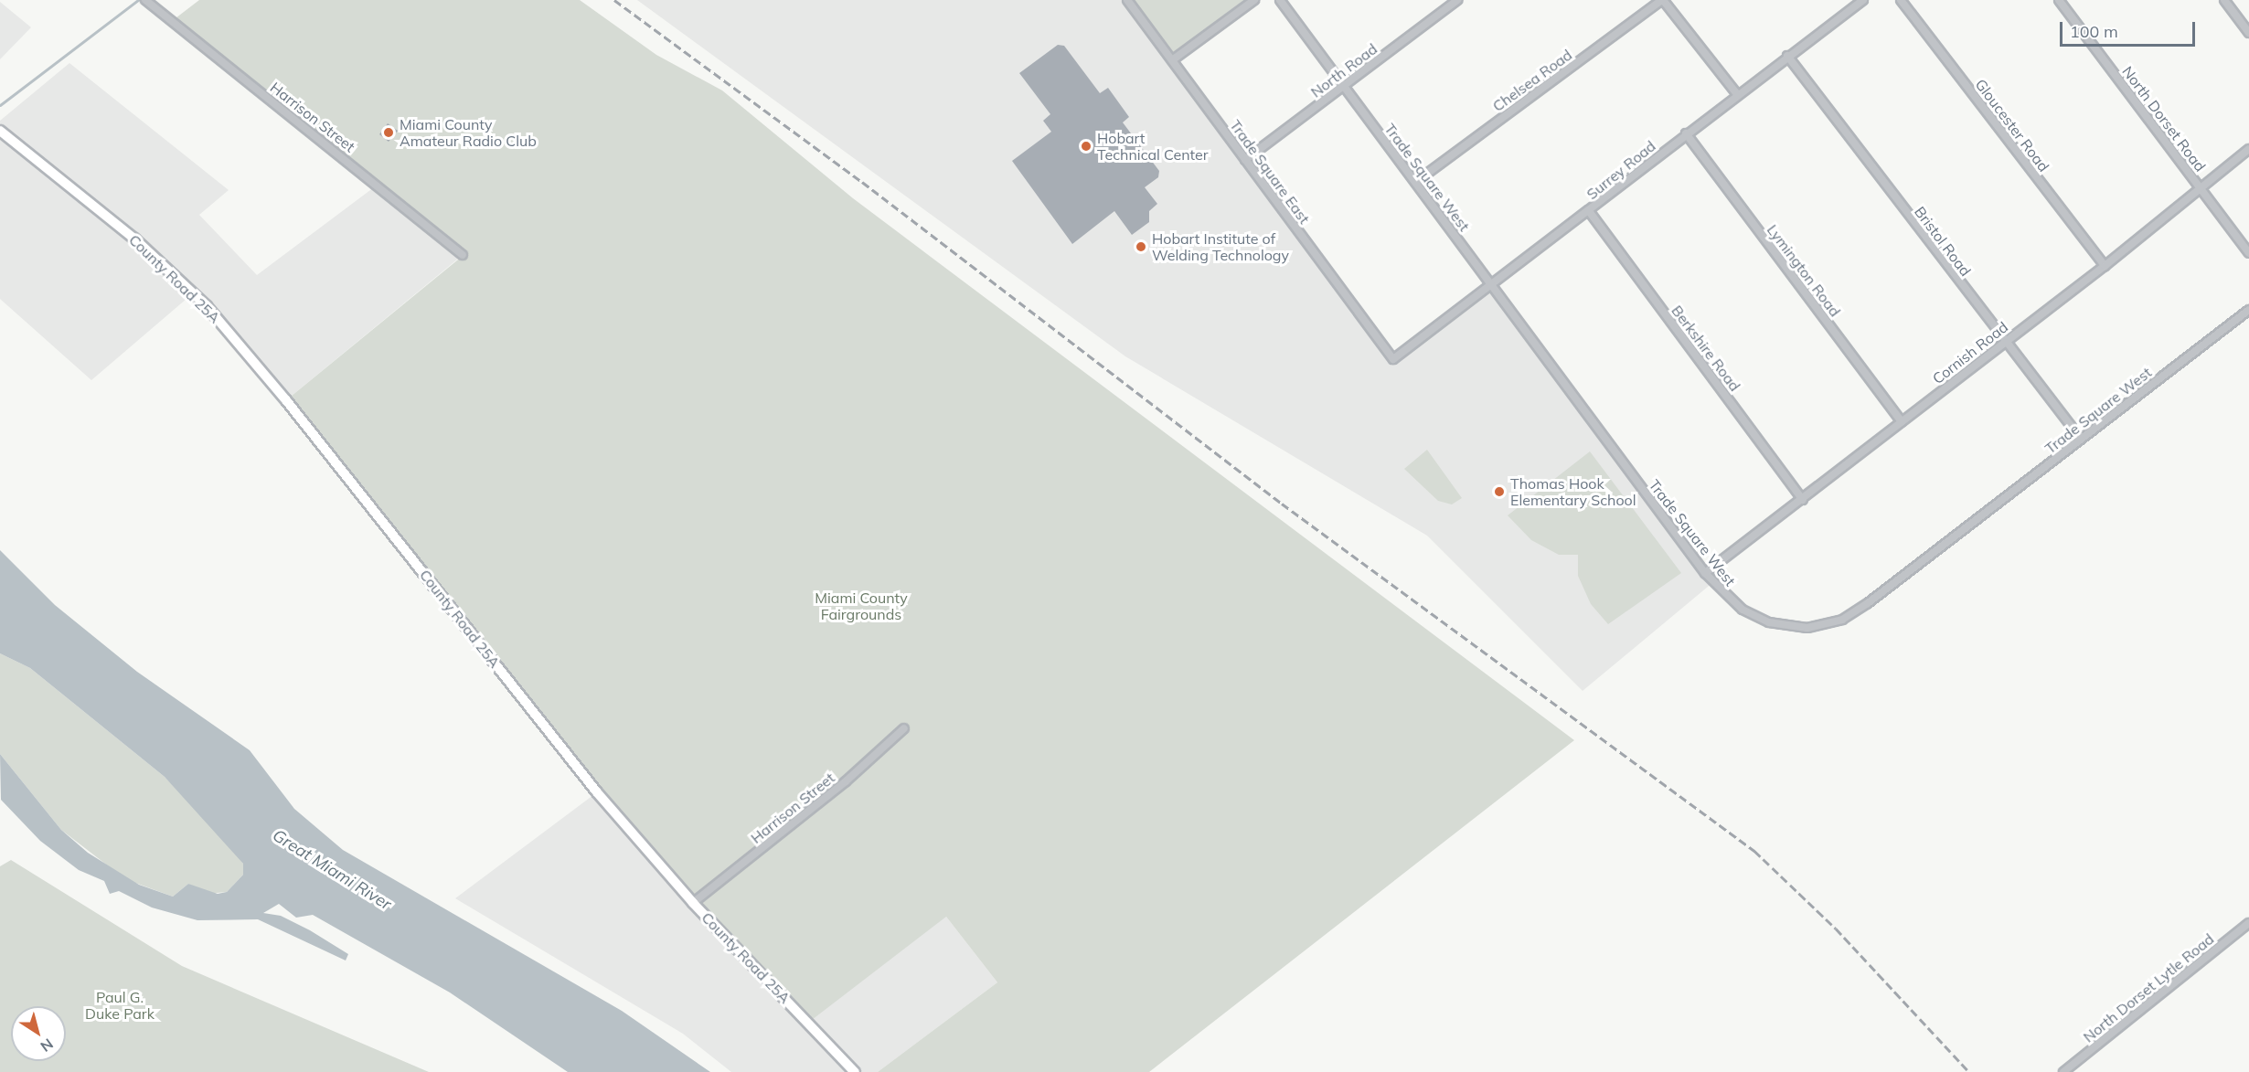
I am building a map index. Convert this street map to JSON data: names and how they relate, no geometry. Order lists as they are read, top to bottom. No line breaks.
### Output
{"streets":{"main road":["County Road 25A"],"street":["North Road","Chelsea Road","Harrison Street","North Dorset Road","Gloucester Road","Surrey Road","Trade Square East","Trade Square West","Bristol Road","Lymington Road","Berkshire Road","Cornish Road","North Dorset Lytle Road"]},"crossings":[["North Road","Trade Square East"],["North Road","Trade Square West"],["Chelsea Road","Trade Square West"],["Harrison Street","County Road 25A"],["North Dorset Road","Cornish Road"],["Gloucester Road","Cornish Road"],["Surrey Road","Trade Square East"],["Surrey Road","Trade Square West"],["Surrey Road","Bristol Road"],["Surrey Road","Lymington Road"],["Surrey Road","Berkshire Road"],["Trade Square West","Bristol Road"],["Trade Square West","Cornish Road"],["Bristol Road","Cornish Road"],["Lymington Road","Cornish Road"],["Berkshire Road","Cornish Road"]],"water":["Great Miami River"],"parks":["Miami County Fairgrounds","Paul G. Duke Park"],"places":["Miami County Amateur Radio Club","Hobart Technical Center","Hobart Institute of Welding Technology","Thomas Hook Elementary School"],"scale_bar":"100 m","north":"bottom right"}
